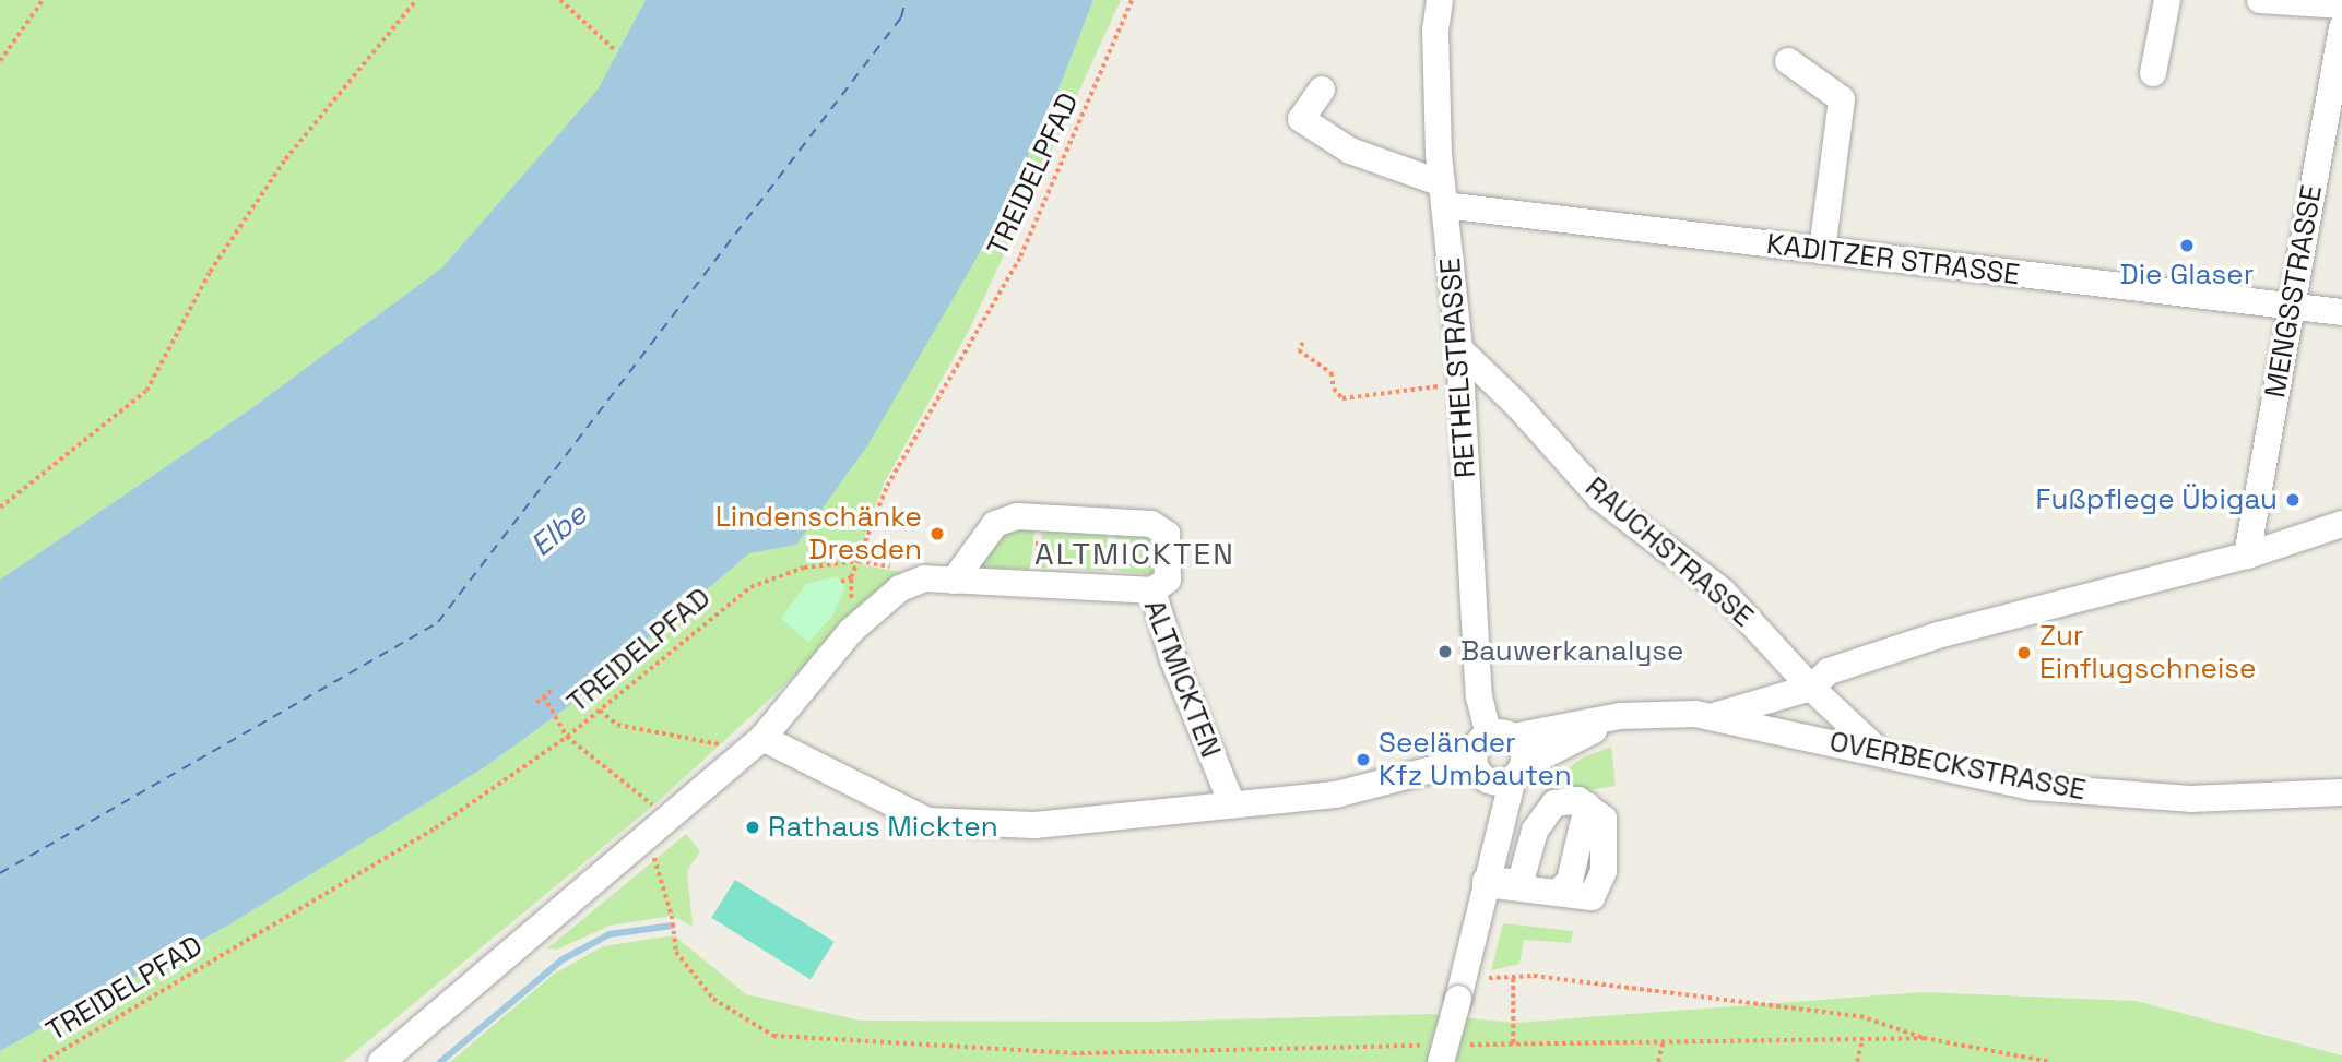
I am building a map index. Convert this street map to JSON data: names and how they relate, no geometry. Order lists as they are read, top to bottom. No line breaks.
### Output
{"streets":{"street":["KADITZER STRASSE","MENGSSTRASSE","RETHELSTRASSE","RAUCHSTRASSE","ALTMICKTEN","OVERBECKSTRASSE"],"path":["TREIDELPFAD"]},"crossings":[["KADITZER STRASSE","MENGSSTRASSE"],["KADITZER STRASSE","RETHELSTRASSE"],["RETHELSTRASSE","RAUCHSTRASSE"],["RAUCHSTRASSE","OVERBECKSTRASSE"]],"districts":["ALTMICKTEN"],"water":["Elbe"],"places":["Die Glaser","Fußpflege Übigau","Lindenschänke Dresden","Bauwerkanalyse","Zur Einflugschneise","Seeländer Kfz Umbauten","Rathaus Mickten"]}
